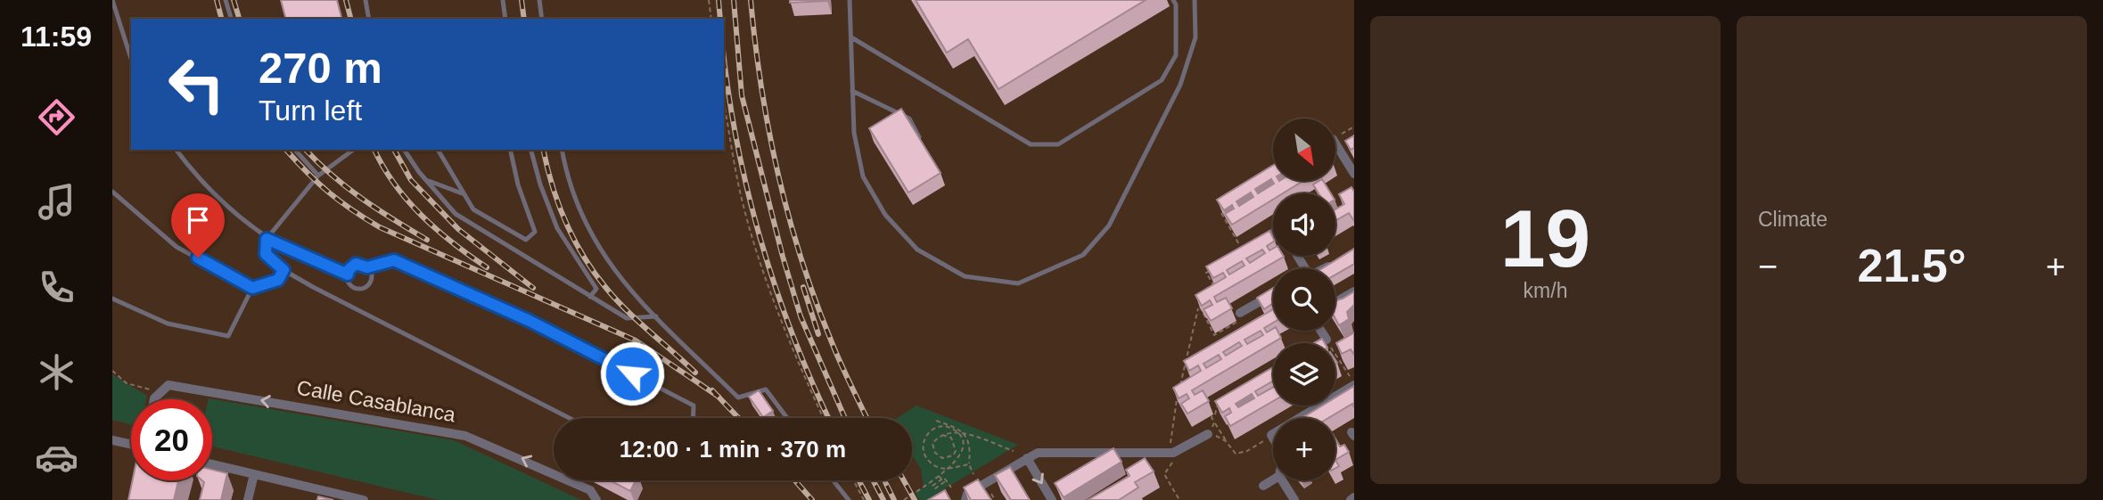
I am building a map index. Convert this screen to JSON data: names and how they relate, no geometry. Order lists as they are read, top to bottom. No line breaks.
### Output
{"streets":{"street":["Calle Casablanca"]},"north":"bottom right","page":{"tabs":"11:59","tile":[["19","km/h"],"Climate"],"turn":["270 m","Turn left"],"map_buttons":"+","heat":["−","21.5°","+"],"limit":"20","trip":"12:00 · 1 min · 370 m"}}
